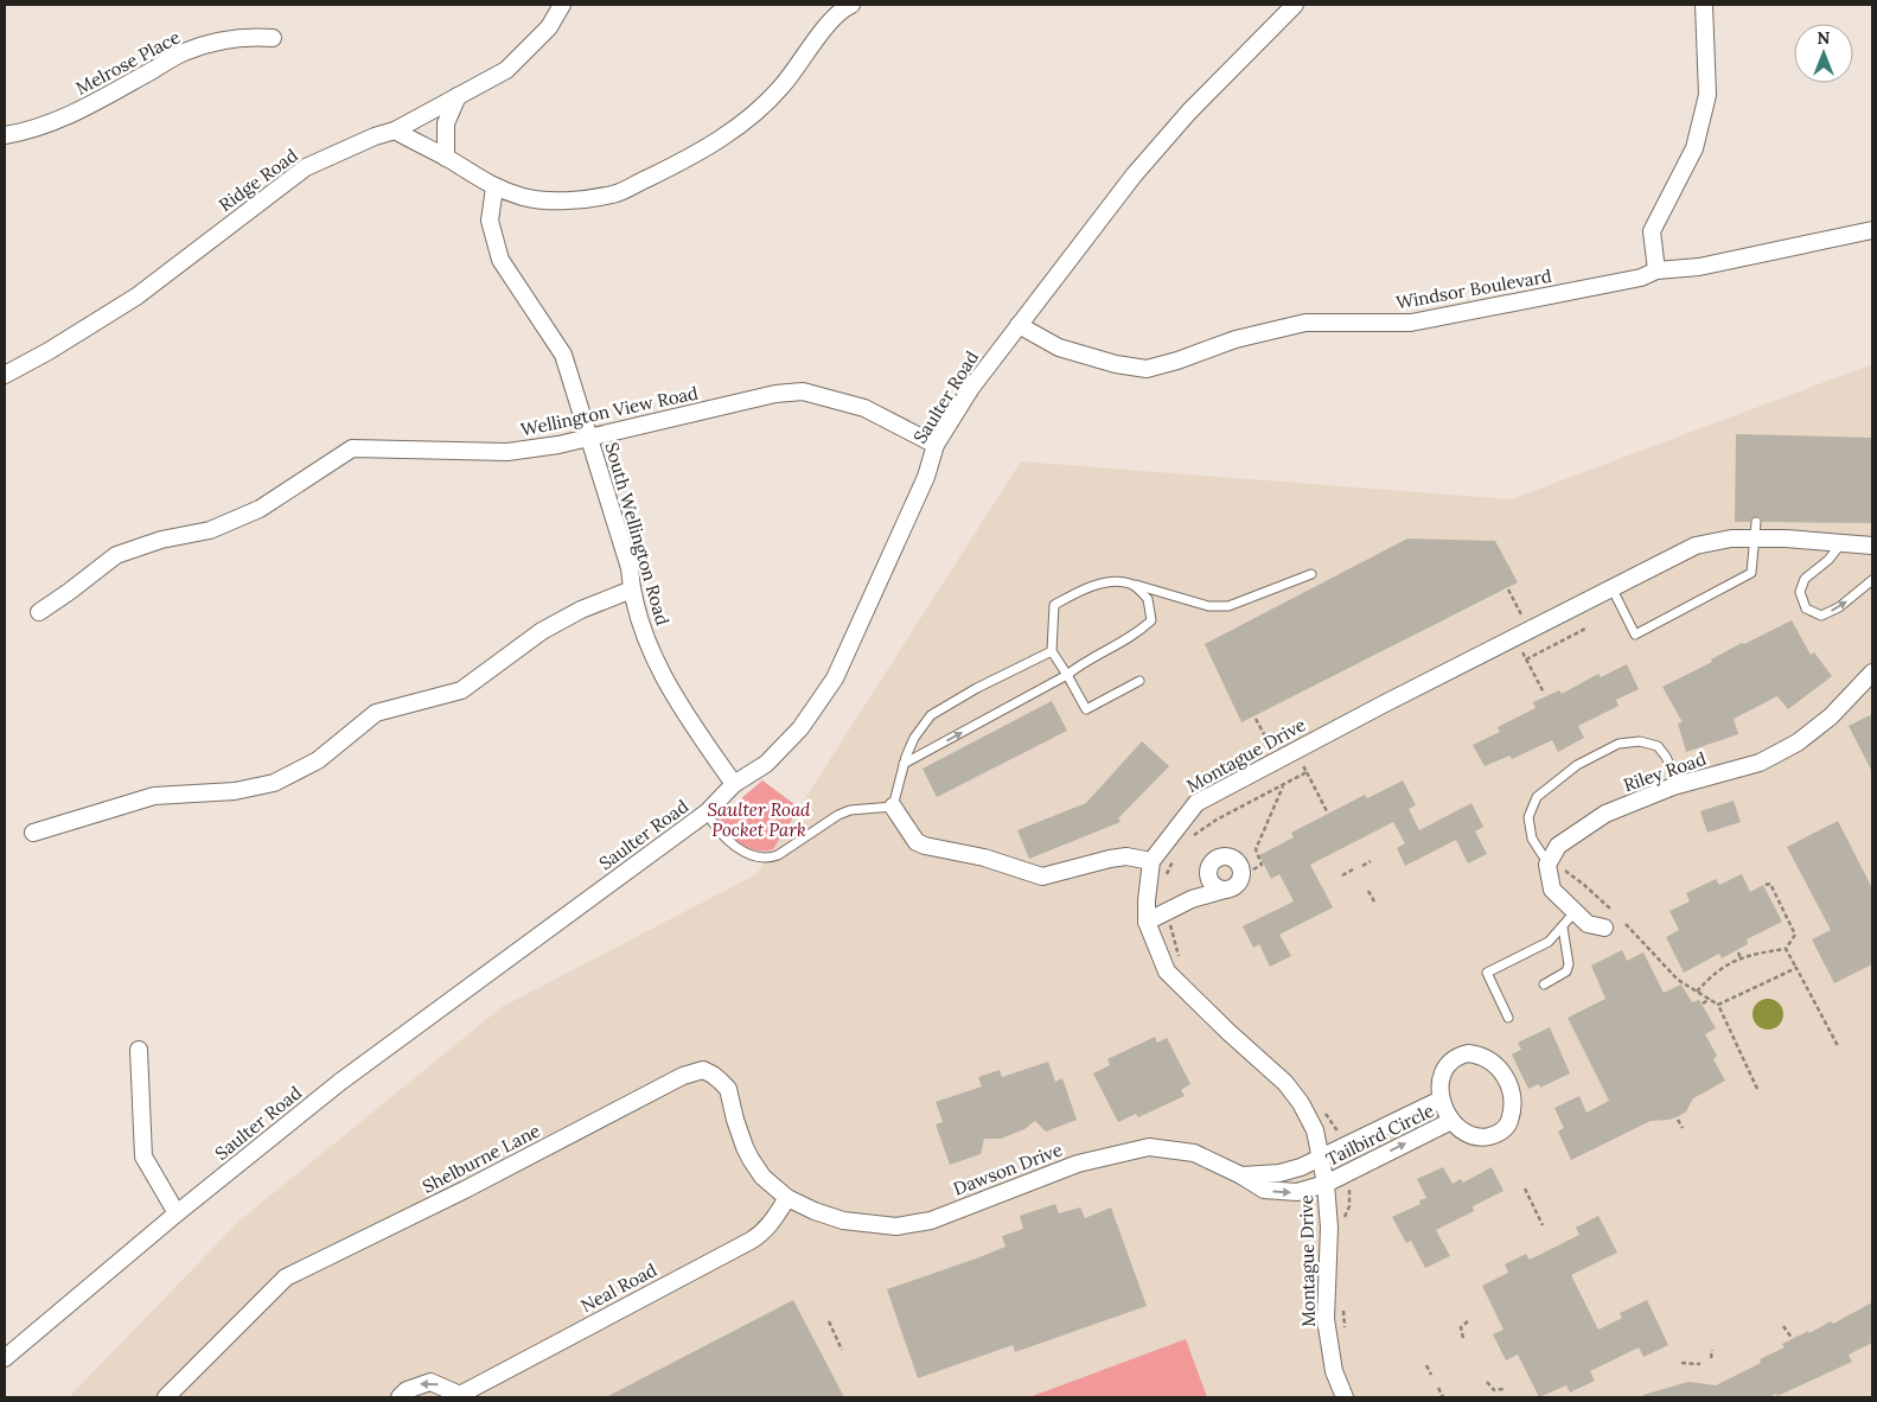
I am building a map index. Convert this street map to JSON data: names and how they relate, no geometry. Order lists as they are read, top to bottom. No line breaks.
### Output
{"streets":{"street":["Melrose Place","Ridge Road","Windsor Boulevard","Saulter Road","Wellington View Road","South Wellington Road","Montague Drive","Riley Road","Tailbird Circle","Shelburne Lane","Dawson Drive","Neal Road"]},"crossings":[["Windsor Boulevard","Saulter Road"],["Saulter Road","Wellington View Road"],["Saulter Road","South Wellington Road"],["Wellington View Road","South Wellington Road"],["Montague Drive","Tailbird Circle"],["Montague Drive","Dawson Drive"],["Tailbird Circle","Dawson Drive"],["Shelburne Lane","Dawson Drive"],["Shelburne Lane","Neal Road"],["Dawson Drive","Neal Road"]],"parks":["Saulter Road Pocket Park"],"north":"top"}
